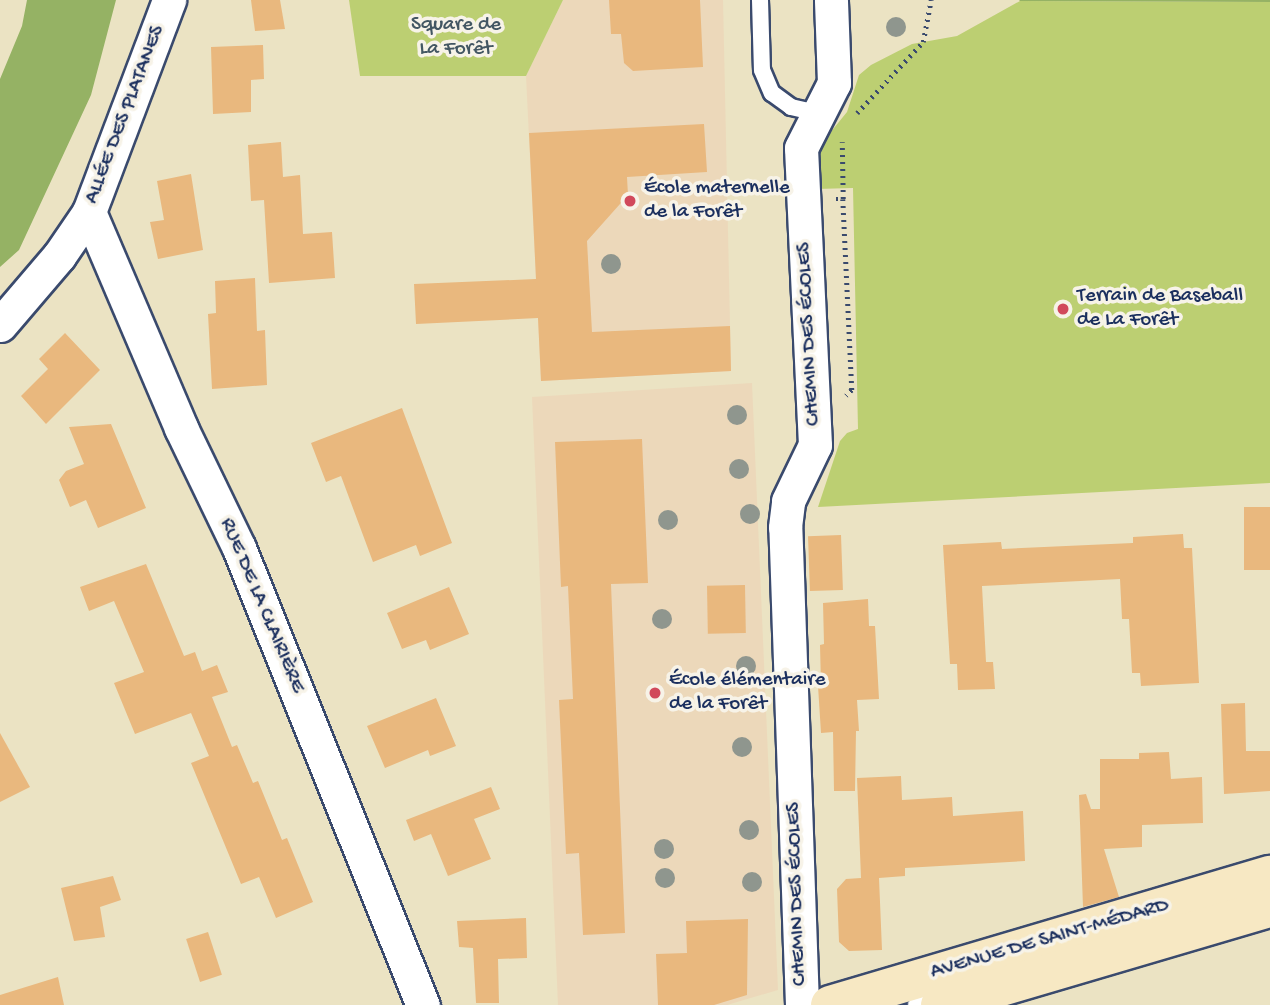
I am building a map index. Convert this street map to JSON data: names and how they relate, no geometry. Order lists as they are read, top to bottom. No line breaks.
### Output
{"streets":{"main road":["AVENUE DE SAINT-MÉDARD"],"street":["ALLÉE DES PLATANES","CHEMIN DES ÉCOLES","RUE DE LA CLAIRIÈRE"]},"crossings":[["ALLÉE DES PLATANES","RUE DE LA CLAIRIÈRE"]],"parks":["Square de La Forêt"],"places":["École maternelle de la Forêt","Terrain de Baseball de La Forêt","École élémentaire de la Forêt"]}
